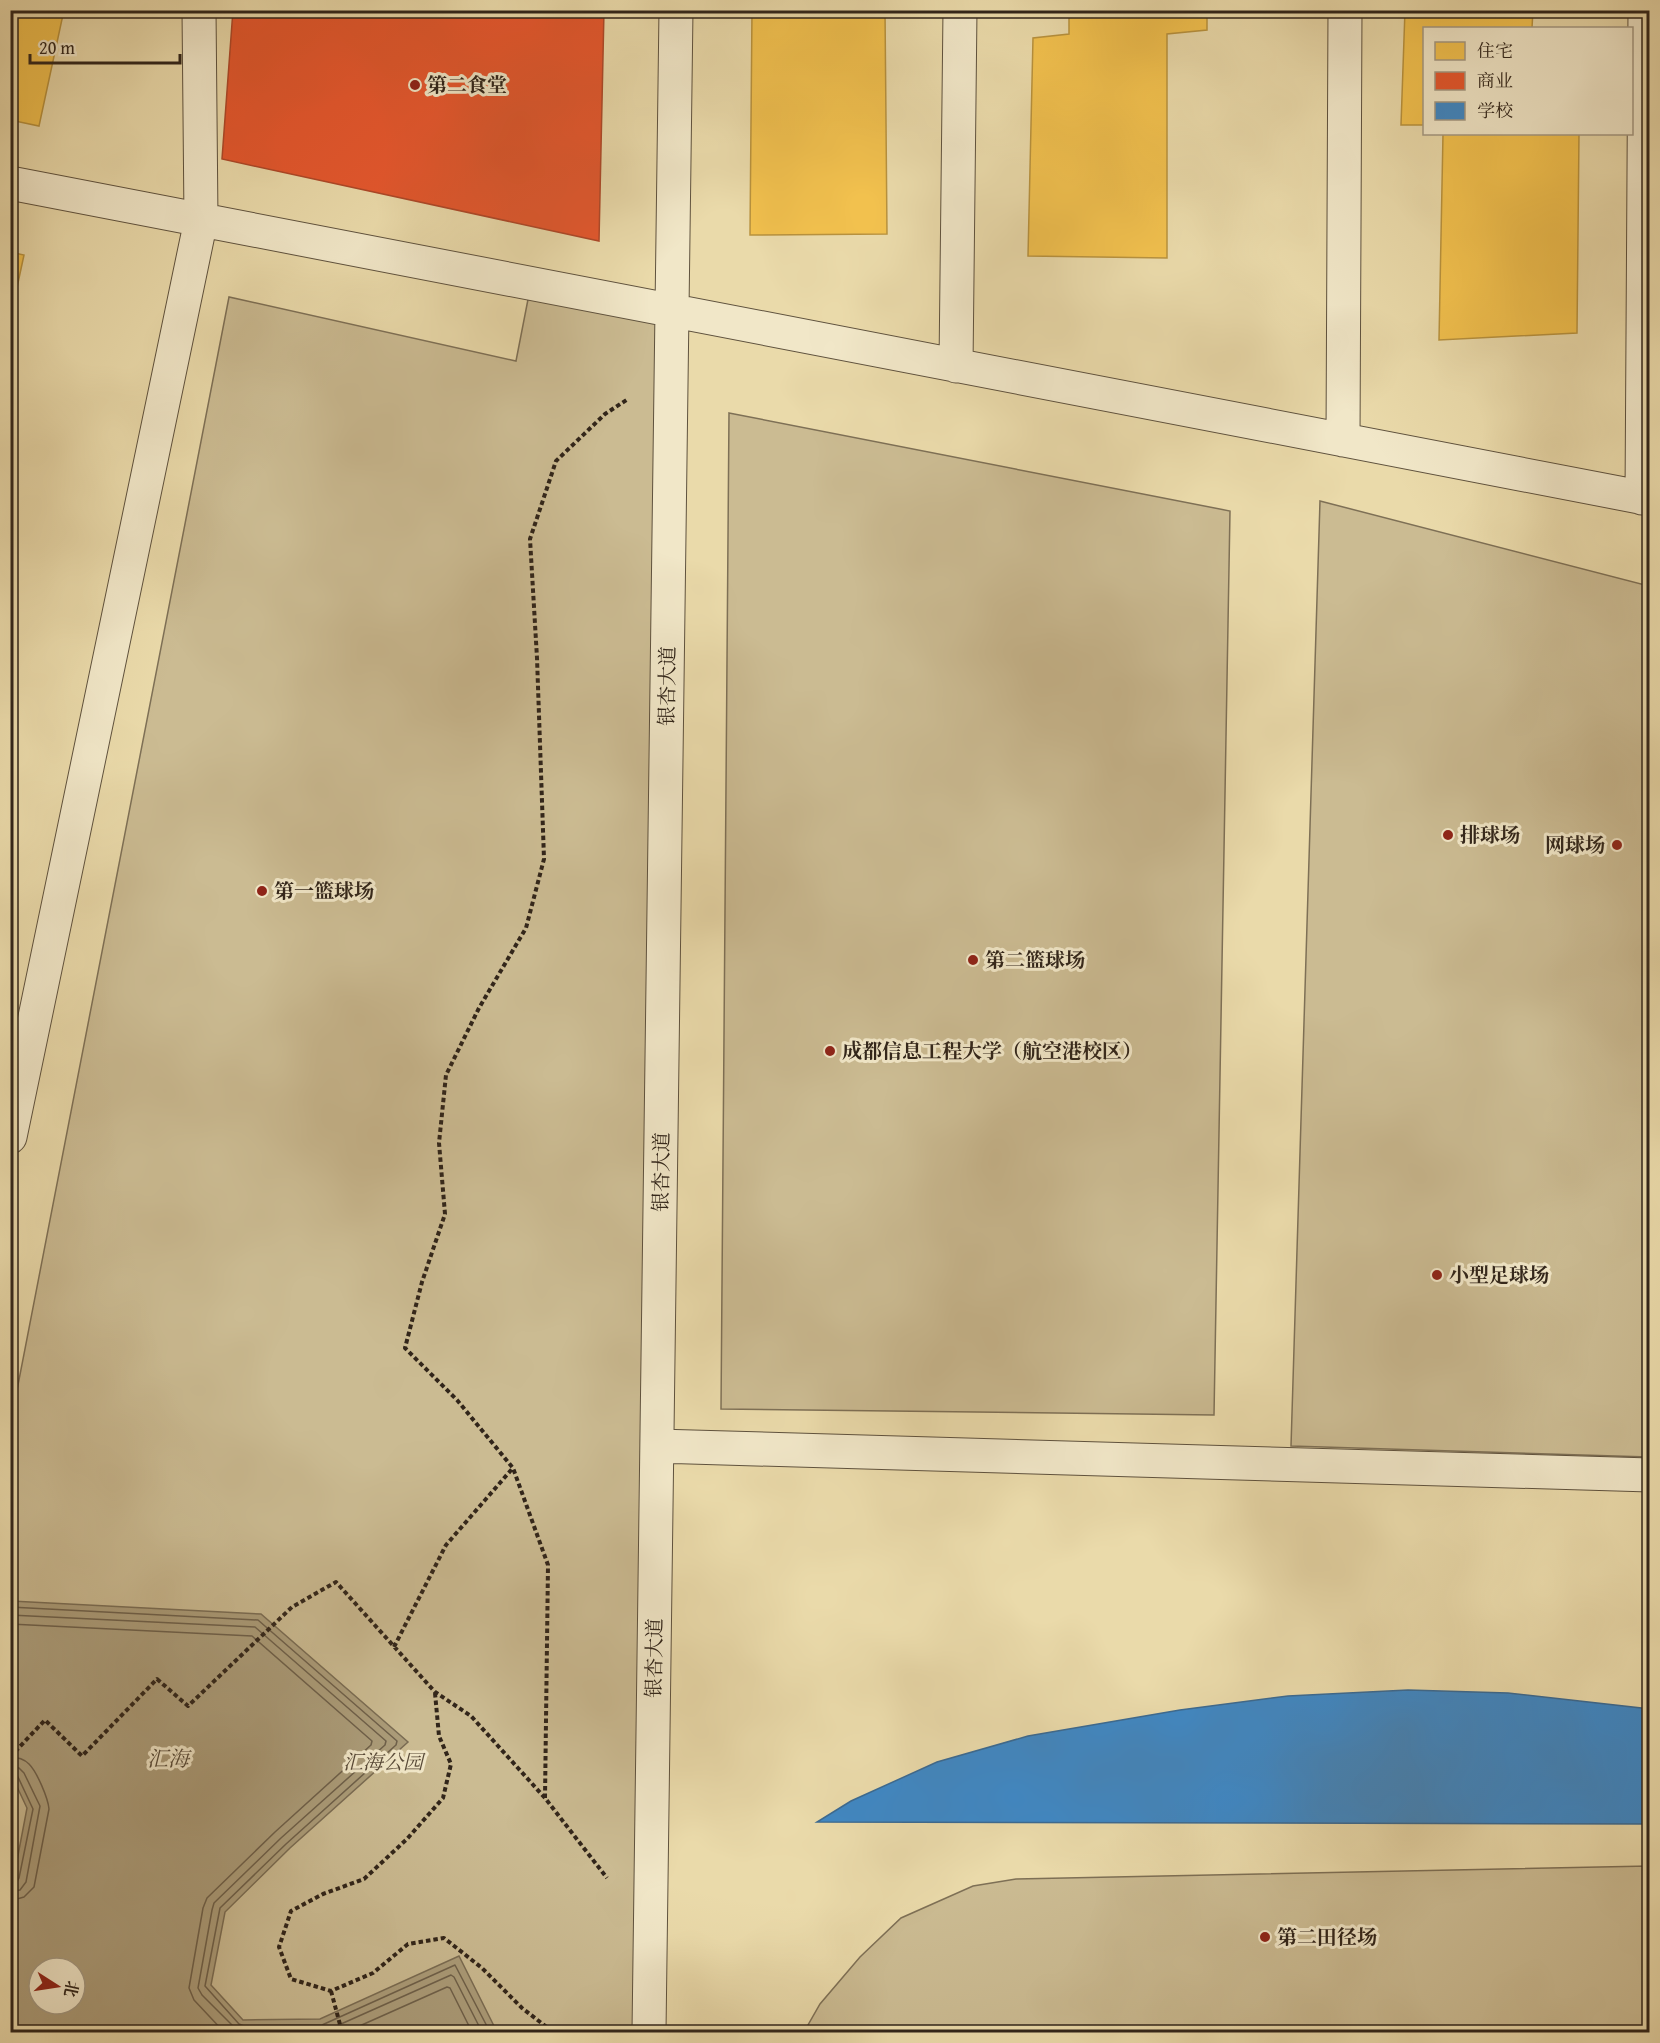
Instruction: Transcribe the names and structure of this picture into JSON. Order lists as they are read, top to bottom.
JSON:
{
  "streets": {
    "street": ["银杏大道"]
  },
  "water": ["汇海"],
  "parks": ["汇海公园"],
  "places": [
    "第二食堂",
    "排球场",
    "网球场",
    "第一篮球场",
    "第二篮球场",
    "成都信息工程大学（航空港校区）",
    "小型足球场",
    "第二田径场"
  ],
  "legend": ["住宅", "商业", "学校"],
  "scale_bar": "20 m",
  "north": "right"
}
